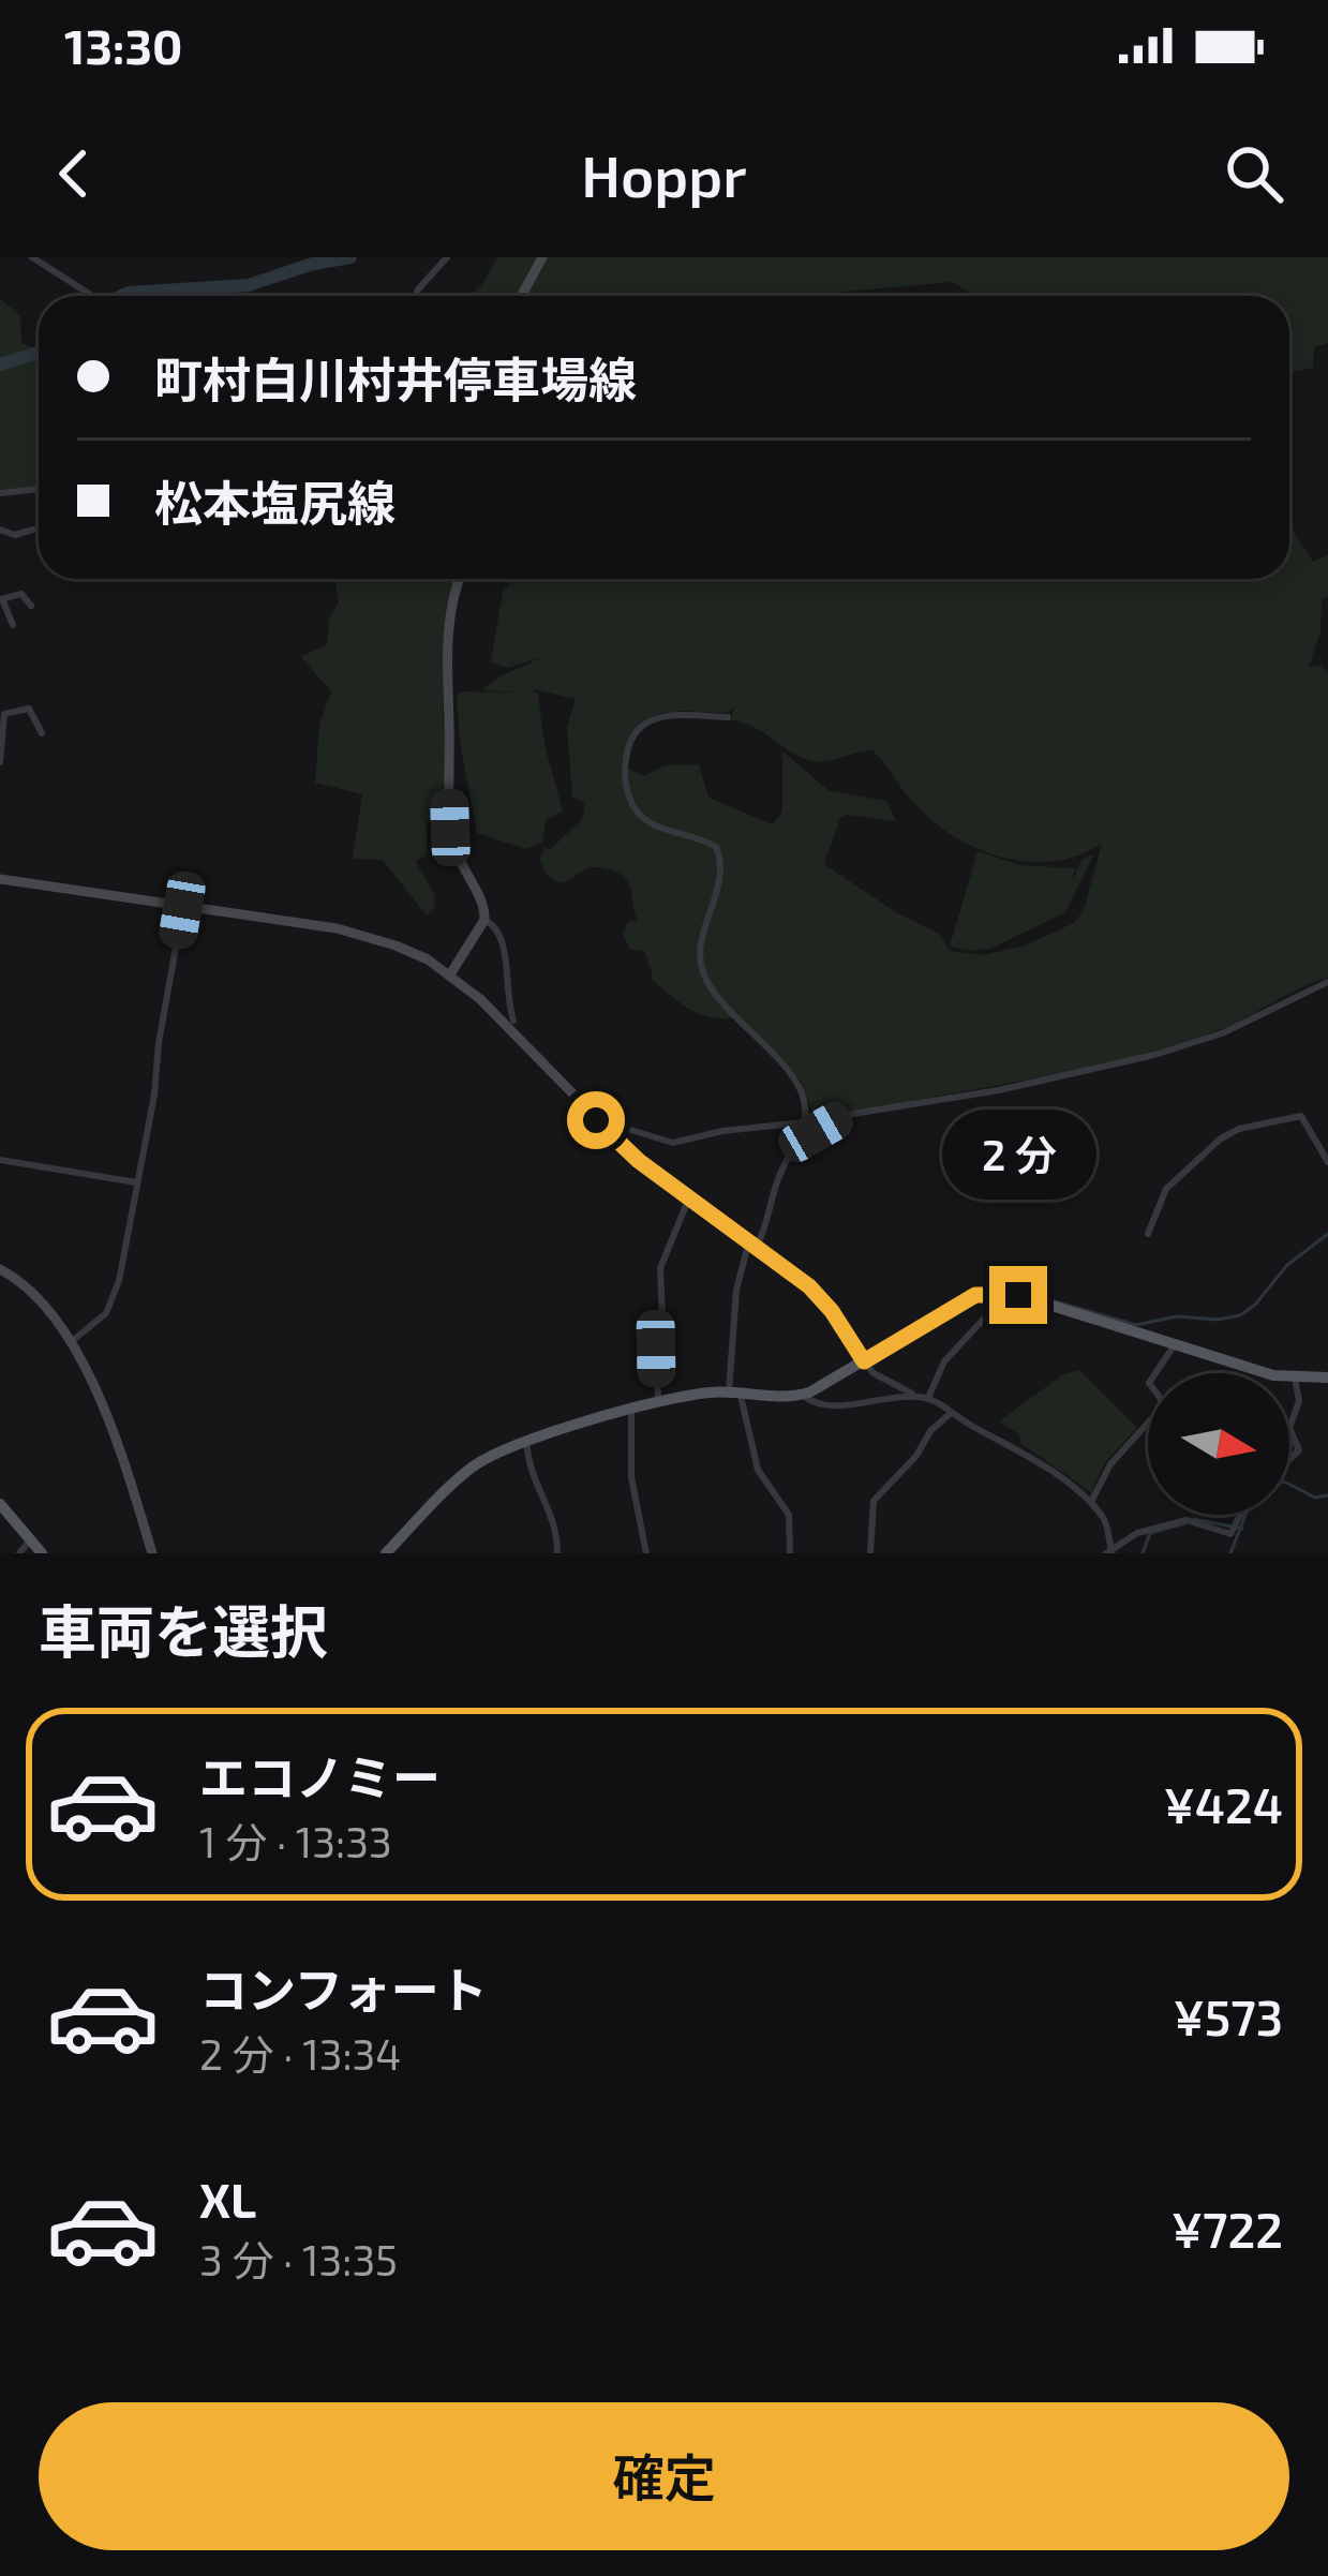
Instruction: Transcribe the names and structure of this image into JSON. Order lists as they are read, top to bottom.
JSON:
{
  "north": "right",
  "page": {
    "status": "13:30",
    "header": "Hoppr",
    "banner": ["町村白川村井停車場線", "松本塩尻線"],
    "bubble": "2 分",
    "heading": "車両を選択",
    "list": [
      {
        "name": "エコノミー",
        "note": "1 分 · 13:33",
        "value": "¥424"
      },
      {
        "name": "コンフォート",
        "note": "2 分 · 13:34",
        "value": "¥573"
      },
      {
        "name": "XL",
        "note": "3 分 · 13:35",
        "value": "¥722"
      }
    ],
    "buttons": "確定"
  }
}
